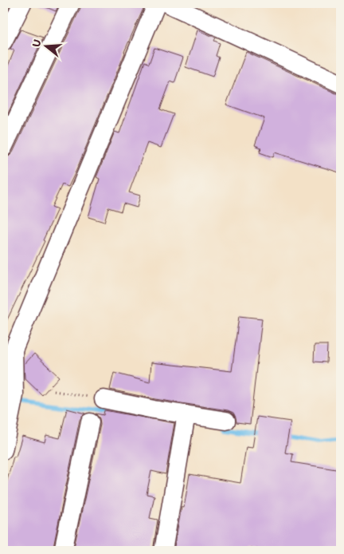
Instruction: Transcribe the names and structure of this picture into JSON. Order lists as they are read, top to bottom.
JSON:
{
  "north": "left"
}
